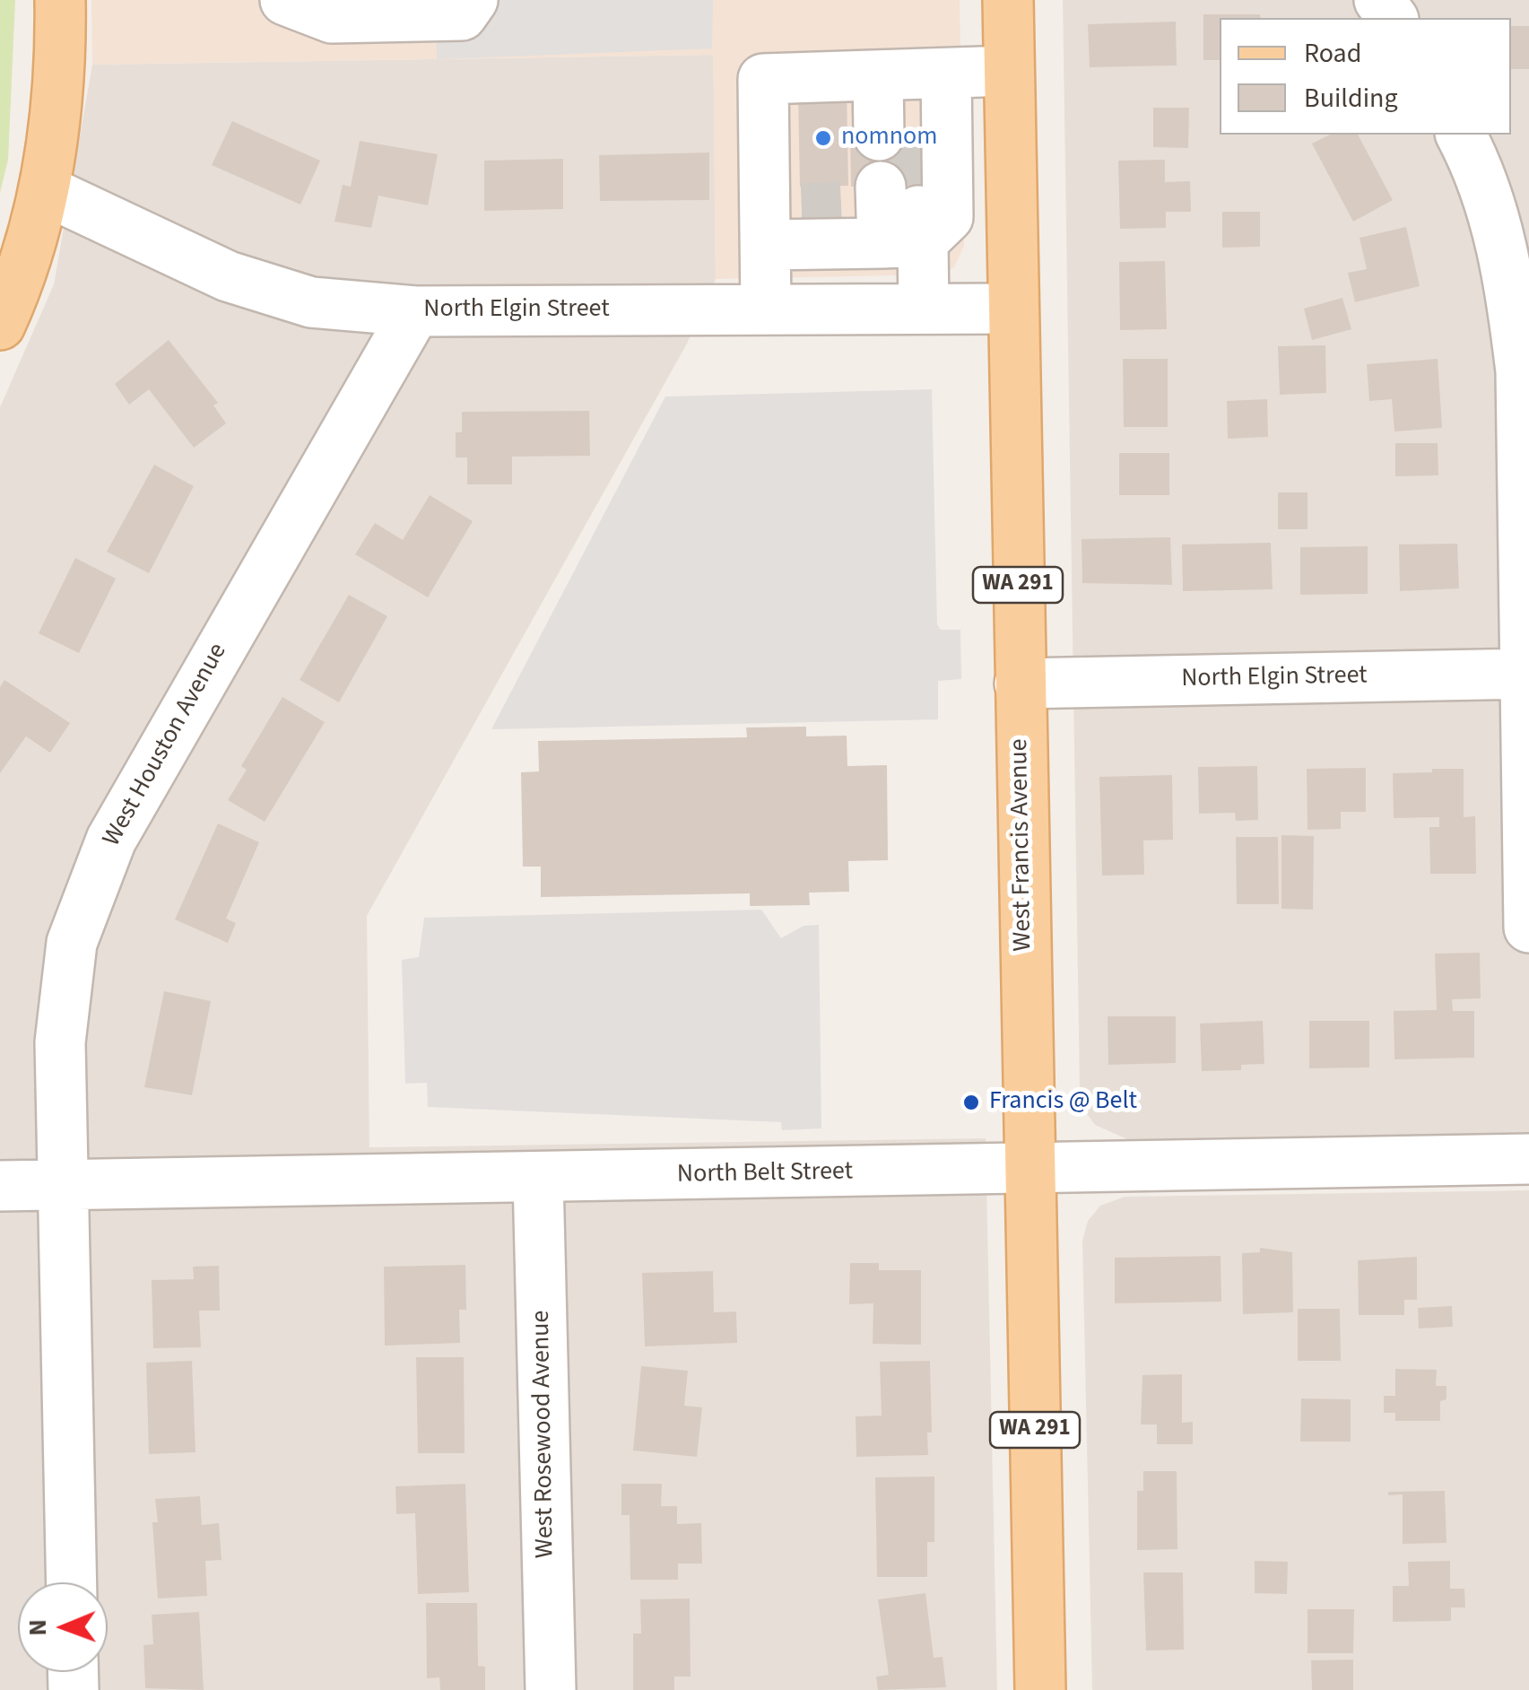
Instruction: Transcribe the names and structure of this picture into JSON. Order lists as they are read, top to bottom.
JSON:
{
  "streets": {
    "main road": ["WA 291", "West Francis Avenue"],
    "street": [
      "North Elgin Street",
      "West Houston Avenue",
      "North Belt Street",
      "West Rosewood Avenue"
    ]
  },
  "crossings": [
    ["North Elgin Street", "West Houston Avenue"],
    ["North Elgin Street", "West Francis Avenue"],
    ["West Houston Avenue", "North Belt Street"],
    ["West Francis Avenue", "North Belt Street"],
    ["North Belt Street", "West Rosewood Avenue"]
  ],
  "places": ["nomnom", "Francis @ Belt"],
  "legend": ["Road", "Building"],
  "north": "left"
}
